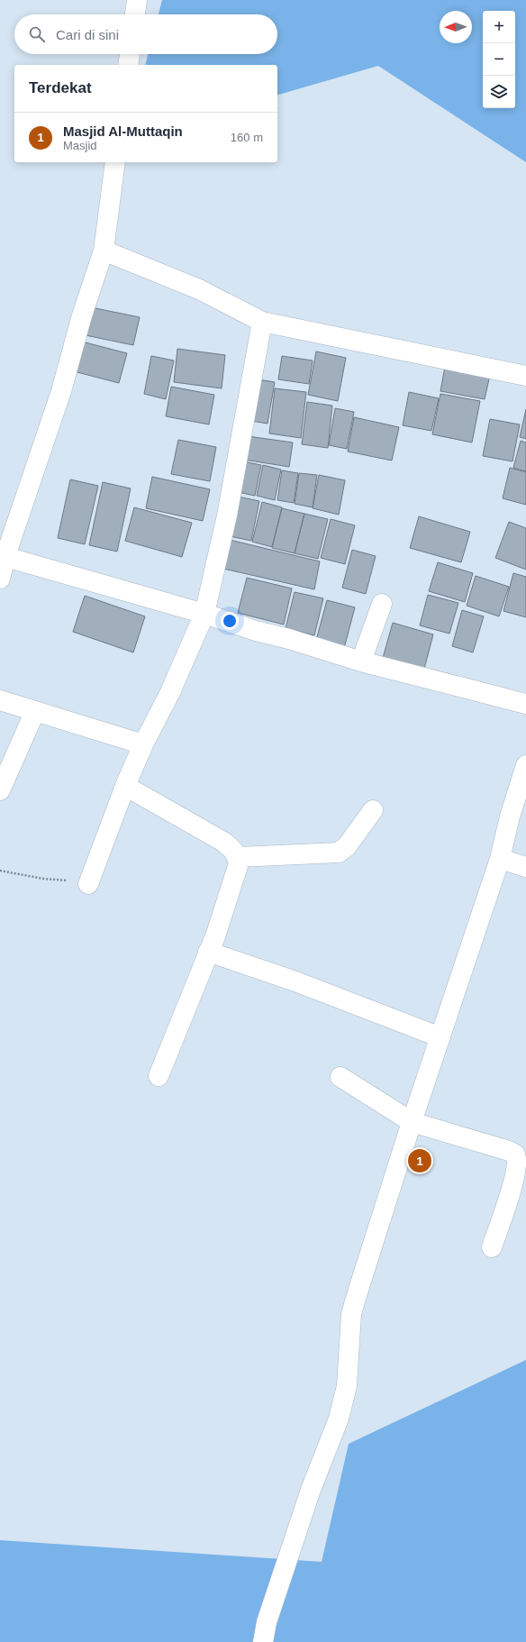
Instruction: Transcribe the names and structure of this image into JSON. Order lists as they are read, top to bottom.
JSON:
{
  "north": "left",
  "page": {
    "map_buttons": ["+", "−"],
    "search": "Cari di sini",
    "heading": "Terdekat",
    "list": [
      {
        "mark": "1",
        "name": "Masjid Al-Muttaqin",
        "note": "Masjid",
        "value": "160 m"
      }
    ],
    "pins": "1"
  }
}
